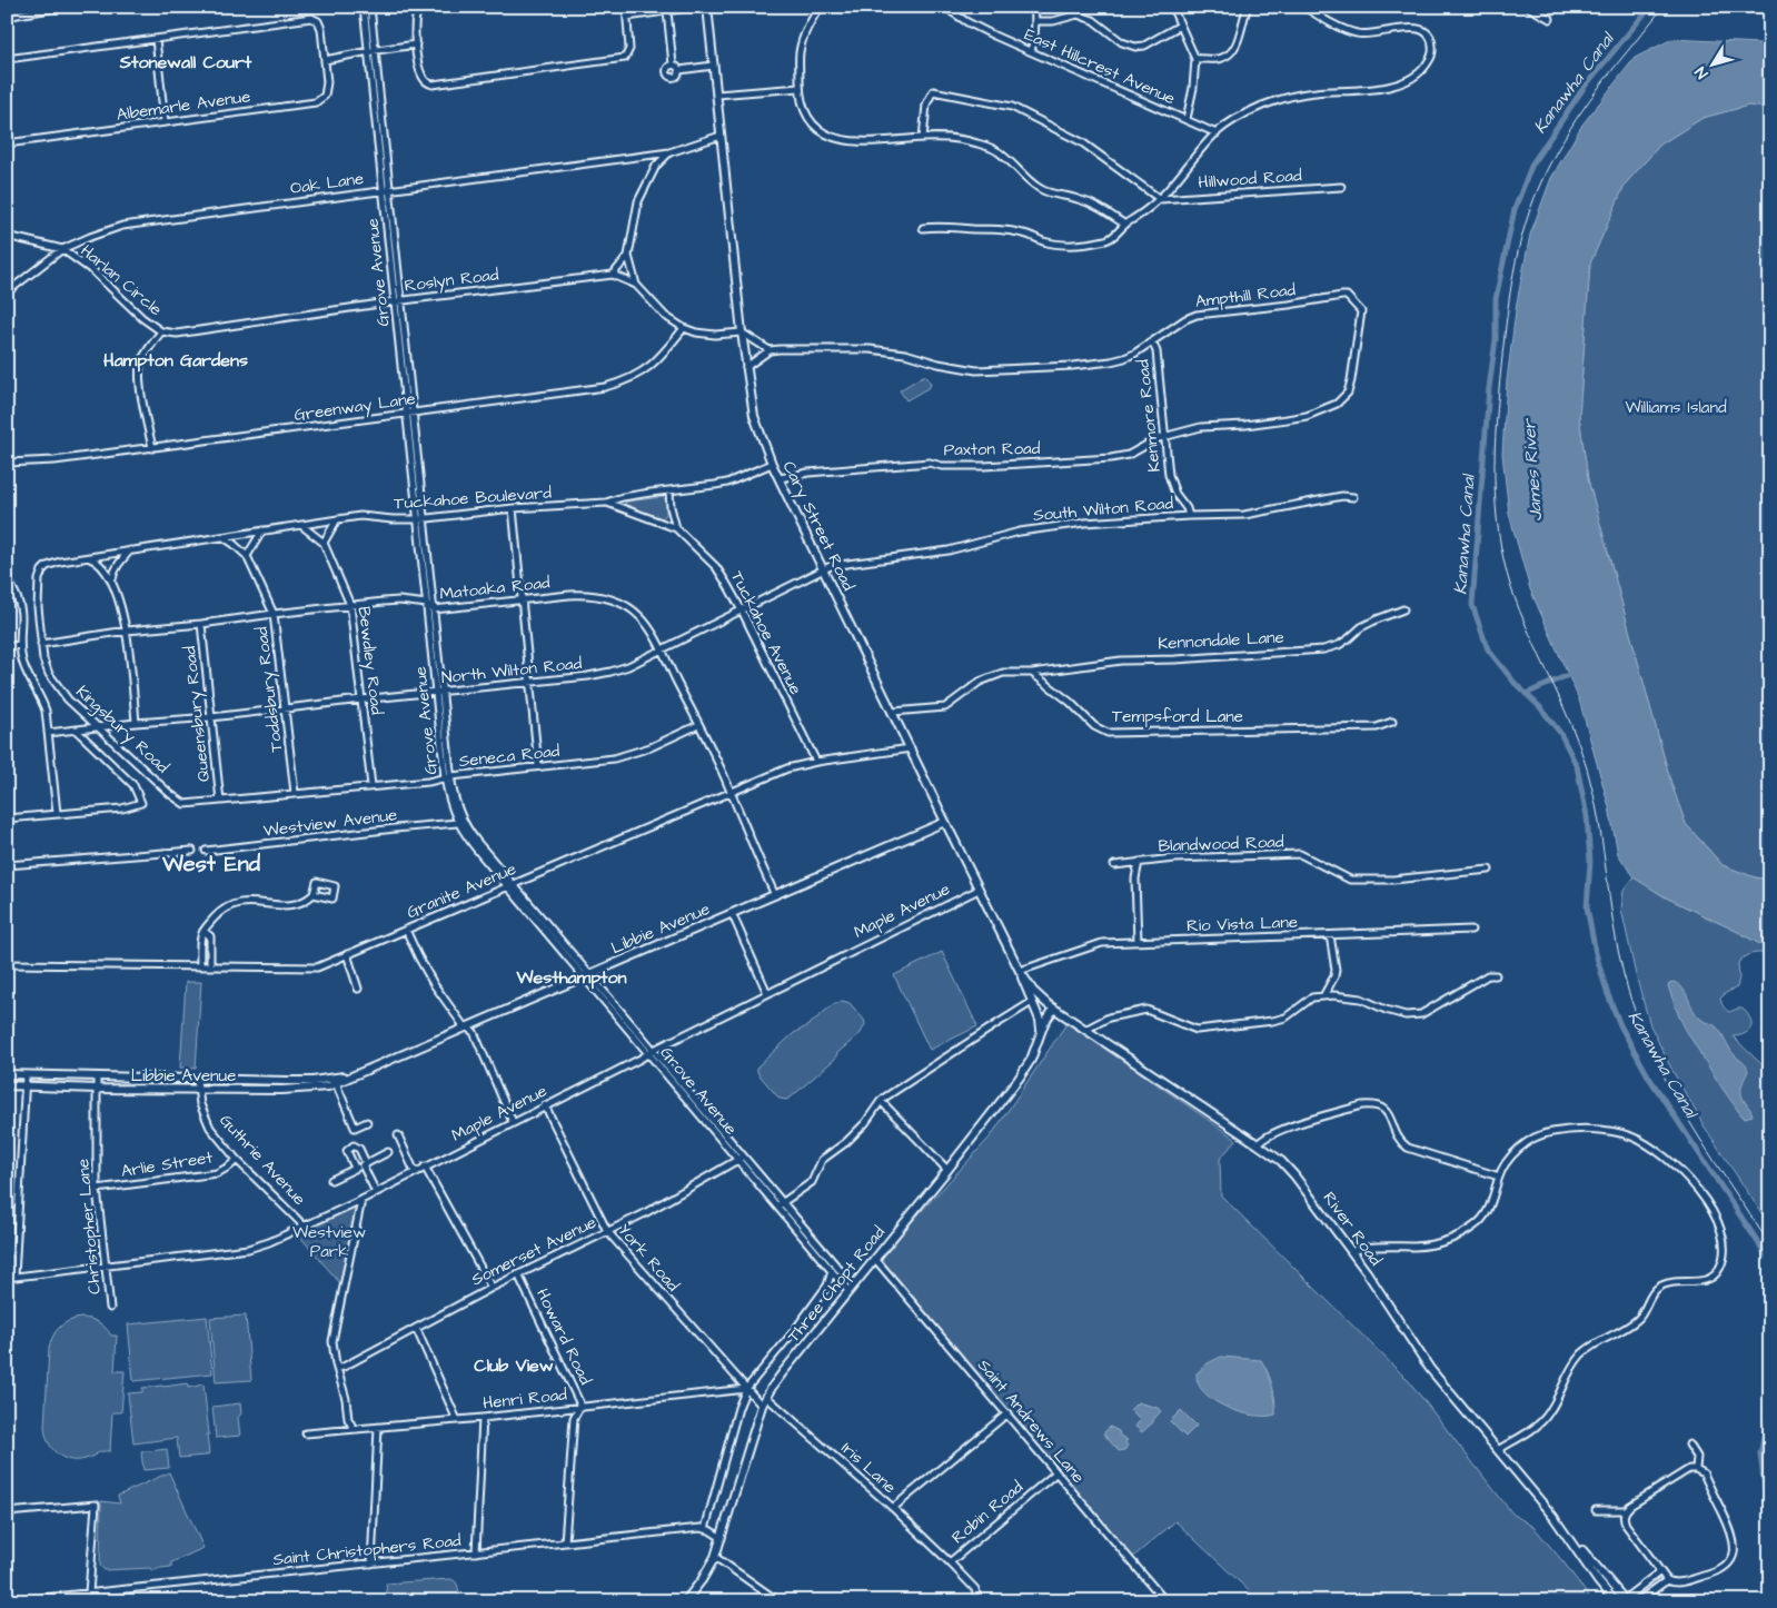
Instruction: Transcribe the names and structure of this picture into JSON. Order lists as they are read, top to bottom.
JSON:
{
  "streets": {
    "main road": [
      "Cary Street Road",
      "Libbie Avenue",
      "River Road",
      "Three Chopt Road"
    ],
    "street": [
      "East Hillcrest Avenue",
      "Albemarle Avenue",
      "Hillwood Road",
      "Oak Lane",
      "Grove Avenue",
      "Harlan Circle",
      "Roslyn Road",
      "Ampthill Road",
      "Greenway Lane",
      "Kenmore Road",
      "Paxton Road",
      "Tuckahoe Boulevard",
      "South Wilton Road",
      "Matoaka Road",
      "Tuckahoe Avenue",
      "Kennondale Lane",
      "Bewdley Road",
      "North Wilton Road",
      "Toddsbury Road",
      "Queensbury Road",
      "Tempsford Lane",
      "Kingsbury Road",
      "Seneca Road",
      "Westview Avenue",
      "Blandwood Road",
      "Granite Avenue",
      "Maple Avenue",
      "Rio Vista Lane",
      "Guthrie Avenue",
      "Arlie Street",
      "Christopher Lane",
      "Somerset Avenue",
      "York Road",
      "Howard Road",
      "Henri Road",
      "Saint Andrews Lane",
      "Iris Lane",
      "Robin Road",
      "Saint Christophers Road"
    ]
  },
  "crossings": [
    ["Oak Lane", "Grove Avenue"],
    ["Oak Lane", "Harlan Circle"],
    ["Oak Lane", "Cary Street Road"],
    ["Grove Avenue", "Roslyn Road"],
    ["Grove Avenue", "Greenway Lane"],
    ["Grove Avenue", "Tuckahoe Boulevard"],
    ["Grove Avenue", "Matoaka Road"],
    ["Grove Avenue", "North Wilton Road"],
    ["Grove Avenue", "Seneca Road"],
    ["Grove Avenue", "Westview Avenue"],
    ["Grove Avenue", "Granite Avenue"],
    ["Grove Avenue", "Maple Avenue"],
    ["Grove Avenue", "Libbie Avenue"],
    ["Grove Avenue", "Somerset Avenue"],
    ["Grove Avenue", "Three Chopt Road"],
    ["Harlan Circle", "Roslyn Road"],
    ["Harlan Circle", "Greenway Lane"],
    ["Ampthill Road", "Kenmore Road"],
    ["Ampthill Road", "Paxton Road"],
    ["Ampthill Road", "Cary Street Road"],
    ["Kenmore Road", "Paxton Road"],
    ["Kenmore Road", "South Wilton Road"],
    ["Paxton Road", "Cary Street Road"],
    ["Tuckahoe Boulevard", "Cary Street Road"],
    ["Tuckahoe Boulevard", "Tuckahoe Avenue"],
    ["Tuckahoe Boulevard", "Toddsbury Road"],
    ["Tuckahoe Boulevard", "Kingsbury Road"],
    ["South Wilton Road", "Cary Street Road"],
    ["South Wilton Road", "North Wilton Road"],
    ["Cary Street Road", "North Wilton Road"],
    ["Cary Street Road", "Granite Avenue"],
    ["Cary Street Road", "Maple Avenue"],
    ["Cary Street Road", "Rio Vista Lane"],
    ["Cary Street Road", "Libbie Avenue"],
    ["Cary Street Road", "River Road"],
    ["Cary Street Road", "Three Chopt Road"],
    ["Matoaka Road", "Bewdley Road"],
    ["Matoaka Road", "North Wilton Road"],
    ["Matoaka Road", "Toddsbury Road"],
    ["Matoaka Road", "Queensbury Road"],
    ["Matoaka Road", "Kingsbury Road"],
    ["Matoaka Road", "Seneca Road"],
    ["Matoaka Road", "Granite Avenue"],
    ["Matoaka Road", "Libbie Avenue"],
    ["Tuckahoe Avenue", "North Wilton Road"],
    ["Tuckahoe Avenue", "Granite Avenue"],
    ["Kennondale Lane", "Tempsford Lane"],
    ["Bewdley Road", "North Wilton Road"],
    ["Bewdley Road", "Seneca Road"],
    ["North Wilton Road", "Toddsbury Road"],
    ["North Wilton Road", "Queensbury Road"],
    ["North Wilton Road", "Kingsbury Road"],
    ["Toddsbury Road", "Seneca Road"],
    ["Queensbury Road", "Seneca Road"],
    ["Kingsbury Road", "Seneca Road"],
    ["Maple Avenue", "Guthrie Avenue"],
    ["Maple Avenue", "Christopher Lane"],
    ["Maple Avenue", "York Road"],
    ["Libbie Avenue", "Guthrie Avenue"],
    ["Libbie Avenue", "Christopher Lane"],
    ["Guthrie Avenue", "Arlie Street"],
    ["Arlie Street", "Christopher Lane"],
    ["River Road", "Three Chopt Road"],
    ["Somerset Avenue", "York Road"],
    ["Somerset Avenue", "Howard Road"],
    ["York Road", "Three Chopt Road"],
    ["York Road", "Henri Road"],
    ["Three Chopt Road", "Saint Andrews Lane"],
    ["Three Chopt Road", "Iris Lane"],
    ["Howard Road", "Henri Road"],
    ["Howard Road", "Saint Christophers Road"],
    ["Saint Andrews Lane", "Robin Road"],
    ["Iris Lane", "Robin Road"]
  ],
  "districts": [
    "Stonewall Court",
    "Hampton Gardens",
    "West End",
    "Westhampton",
    "Club View"
  ],
  "water": ["Kanawha Canal", "James River"],
  "parks": ["Williams Island", "Westview Park"],
  "north": "bottom left"
}
